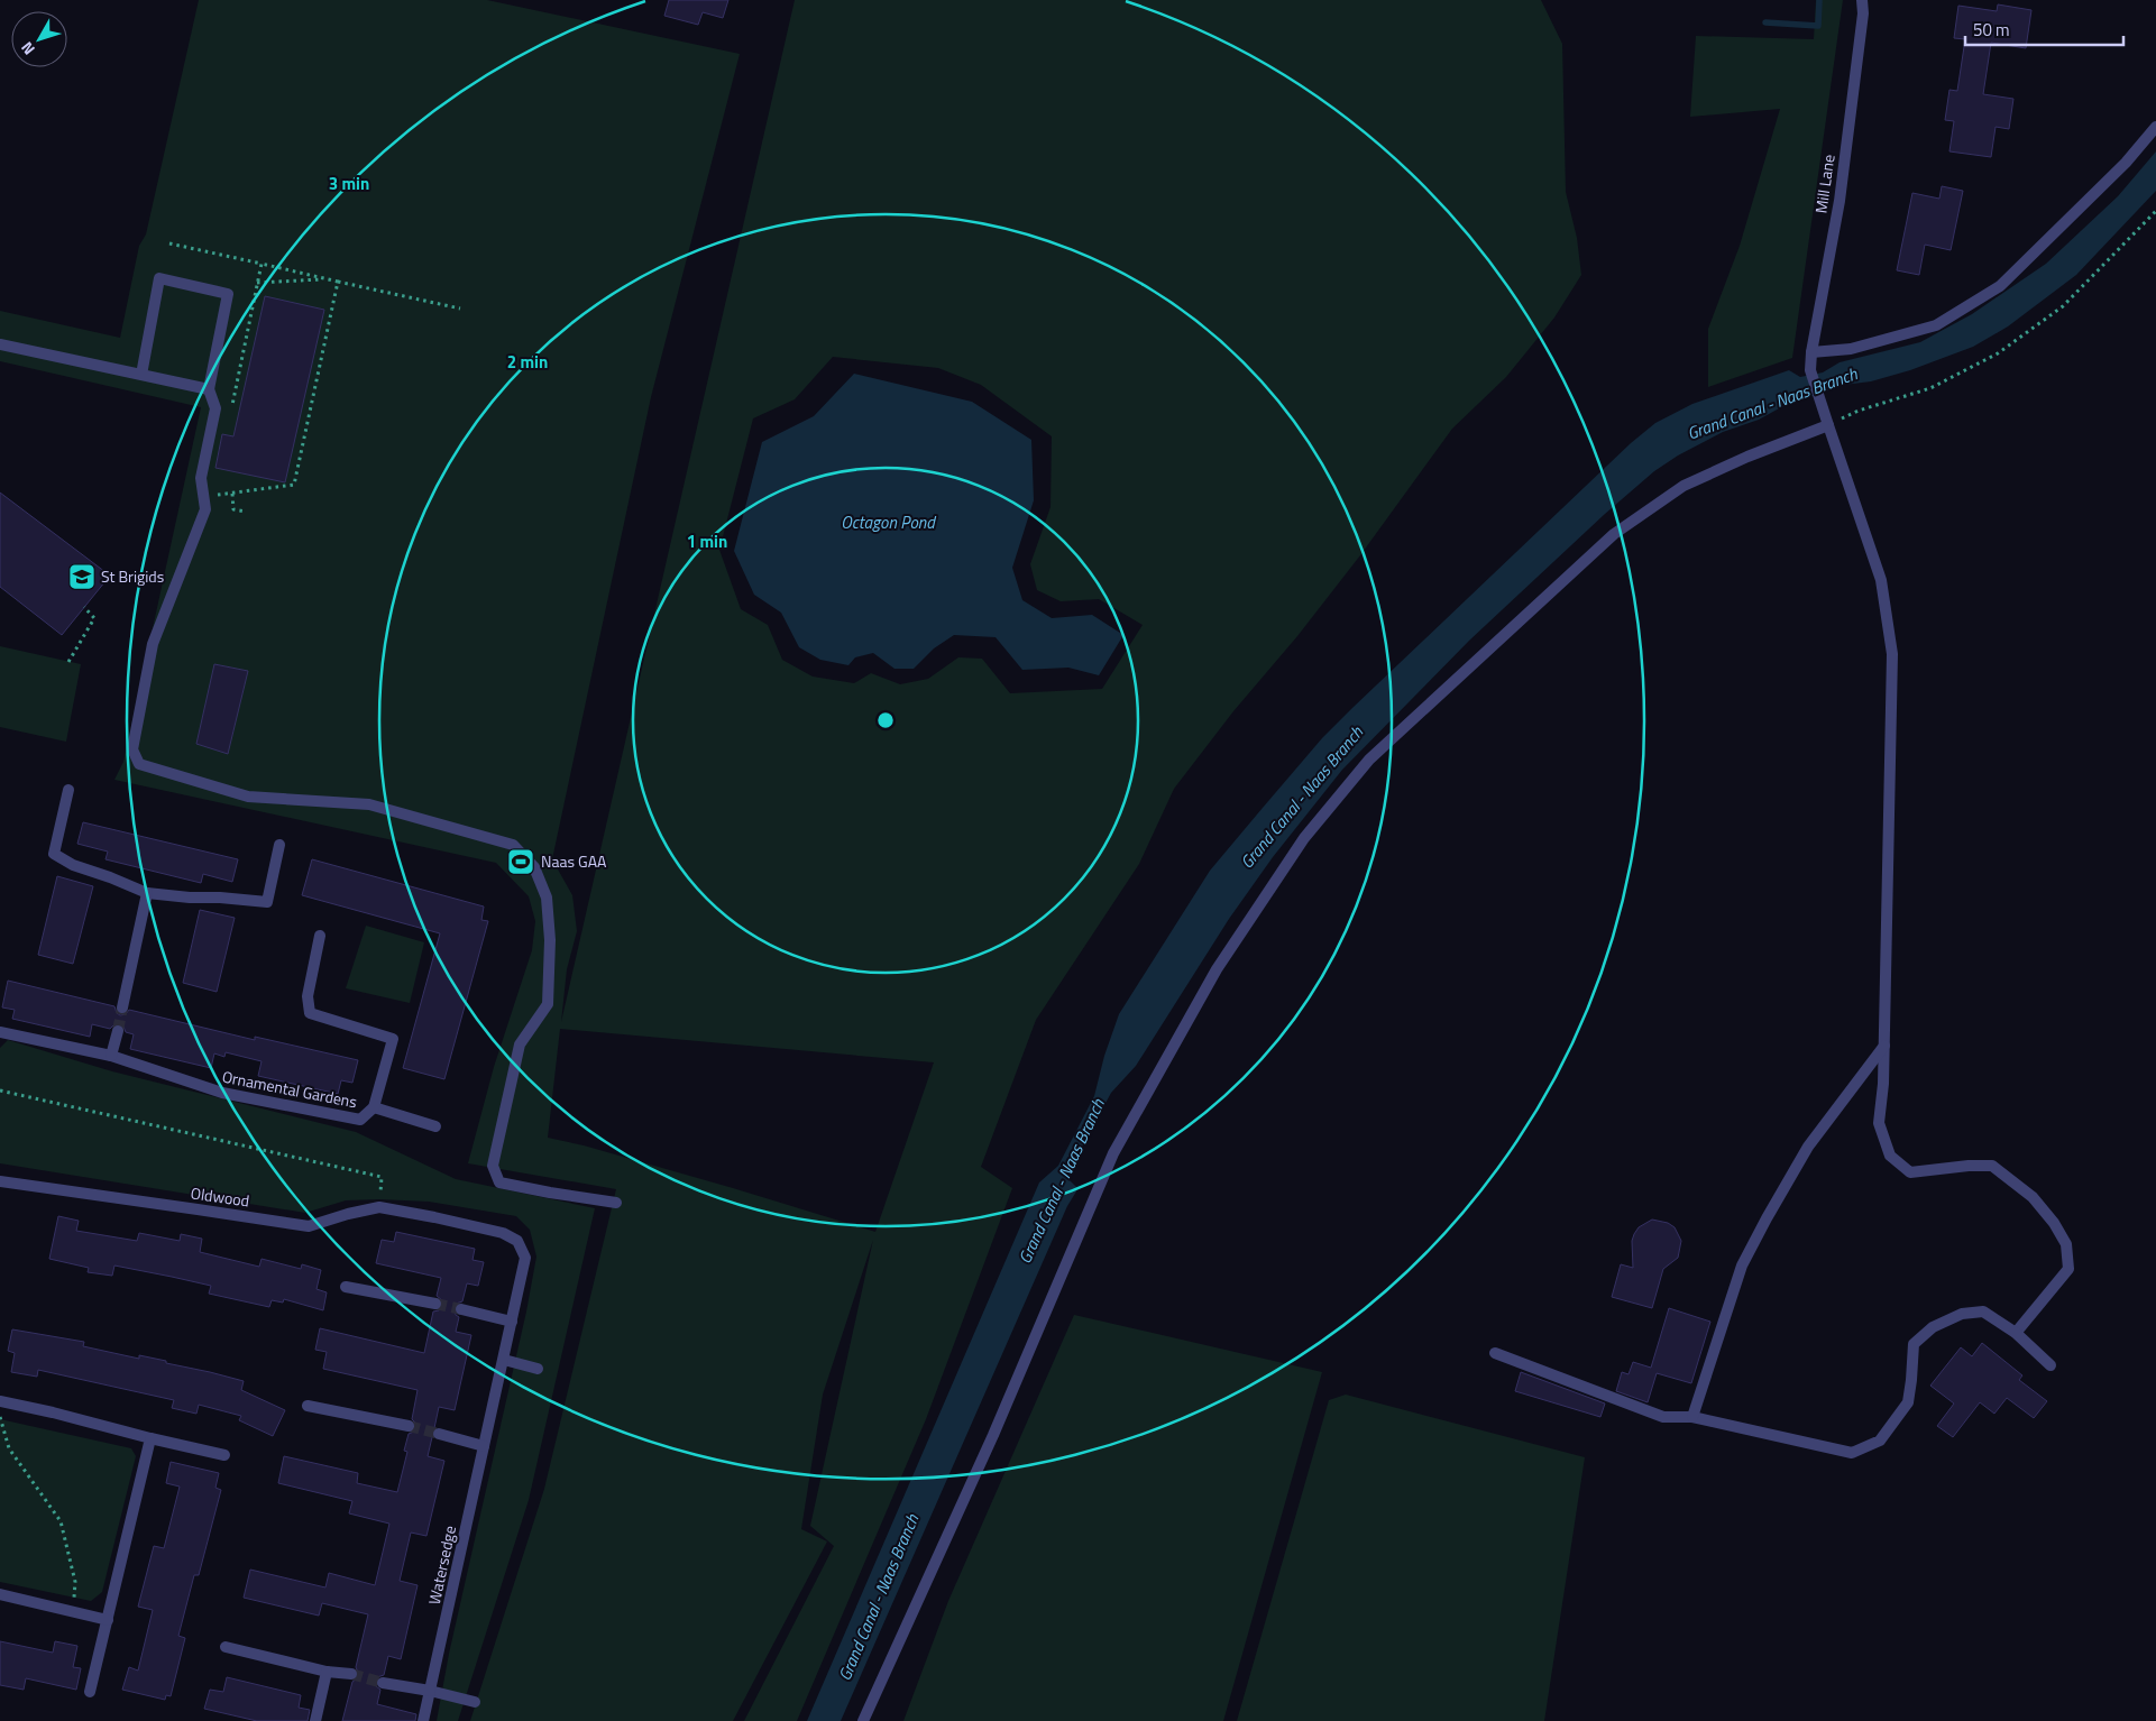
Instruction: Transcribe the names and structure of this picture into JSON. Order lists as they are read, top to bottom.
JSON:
{
  "streets": {
    "street": [
      "Mill Lane",
      "Ornamental Gardens",
      "Oldwood",
      "Watersedge"
    ]
  },
  "crossings": [
    ["Oldwood", "Watersedge"]
  ],
  "water": ["Grand Canal - Naas Branch", "Octagon Pond"],
  "places": {
    "school or university": ["St Brigids"],
    "sports": ["Naas GAA"]
  },
  "scale_bar": "50 m",
  "north": "bottom left",
  "rings": ["3 min", "2 min", "1 min"]
}
